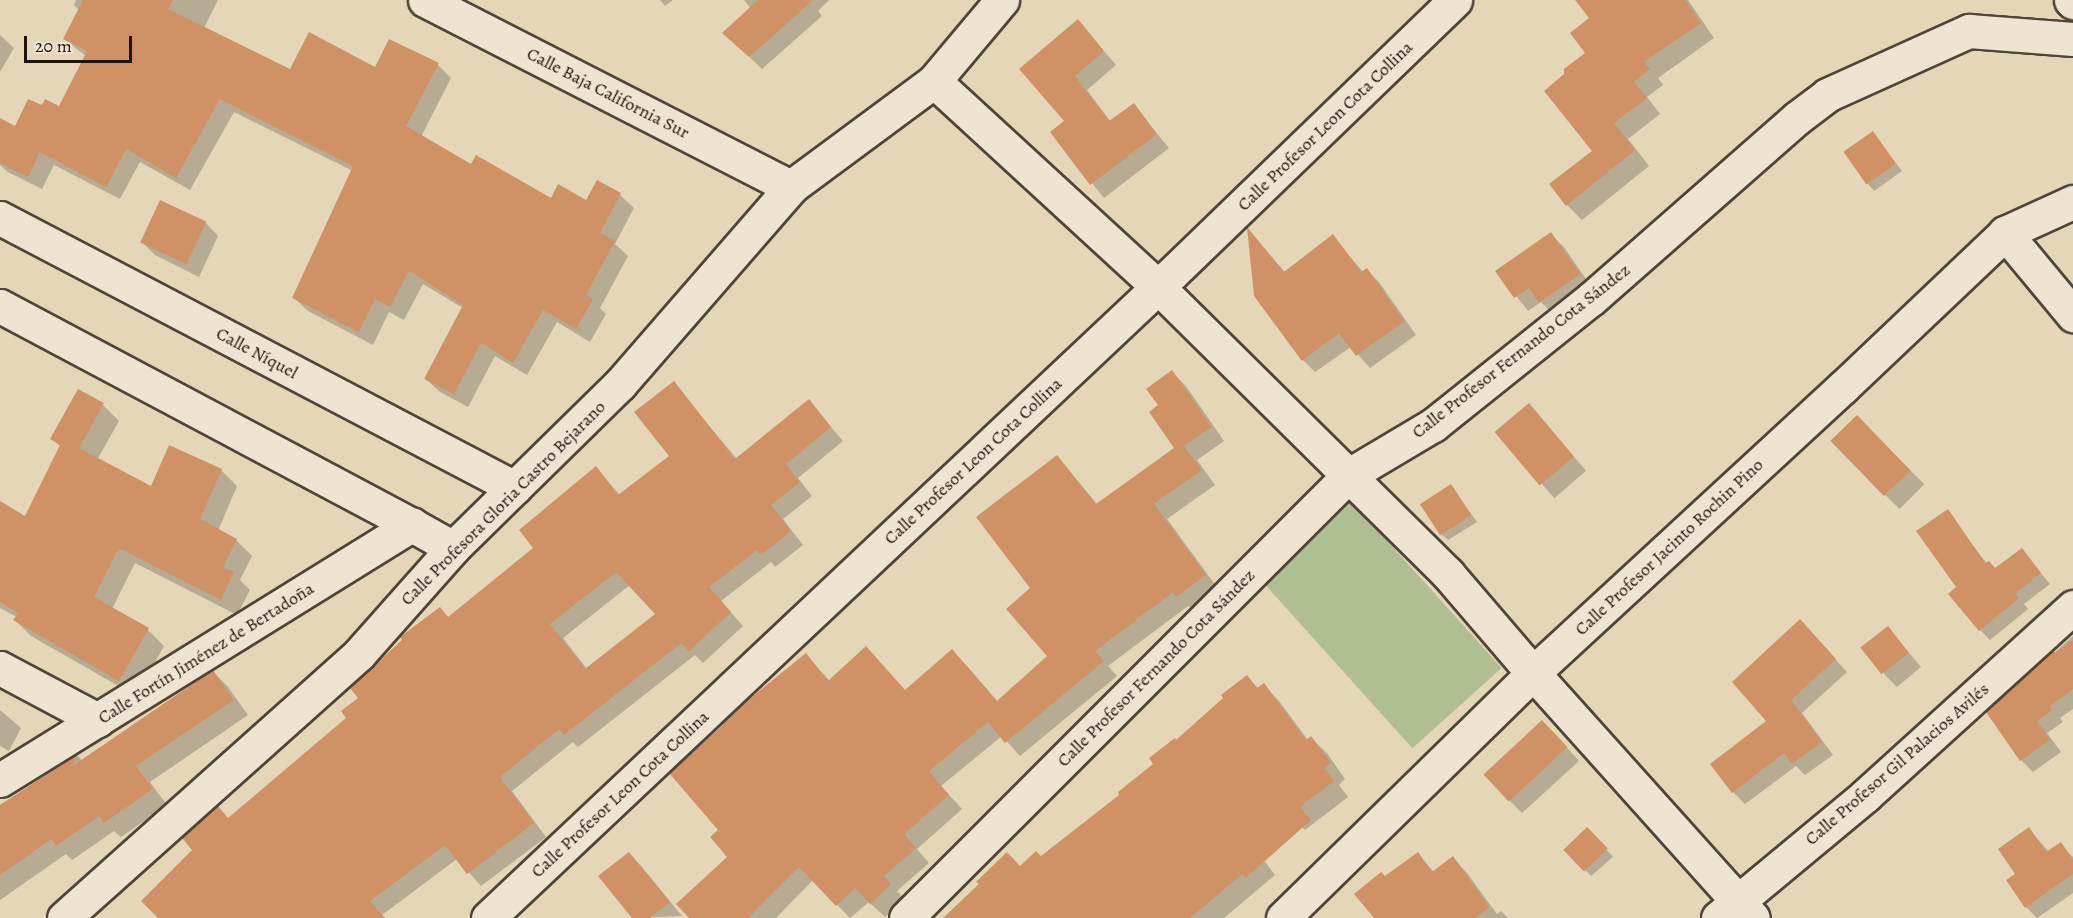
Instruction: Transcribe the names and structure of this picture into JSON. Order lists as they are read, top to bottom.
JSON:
{
  "streets": {
    "street": [
      "Calle Baja California Sur",
      "Calle Profesor Leon Cota Collina",
      "Calle Profesor Fernando Cota Sández",
      "Calle Níquel",
      "Calle Profesora Gloria Castro Bejarano",
      "Calle Profesor Jacinto Rochin Pino",
      "Calle Fortín Jiménez de Bertadoña",
      "Calle Profesor Gil Palacios Avilés"
    ]
  },
  "crossings": [
    ["Calle Baja California Sur", "Calle Profesora Gloria Castro Bejarano"],
    ["Calle Níquel", "Calle Profesora Gloria Castro Bejarano"]
  ],
  "scale_bar": "20 m"
}
